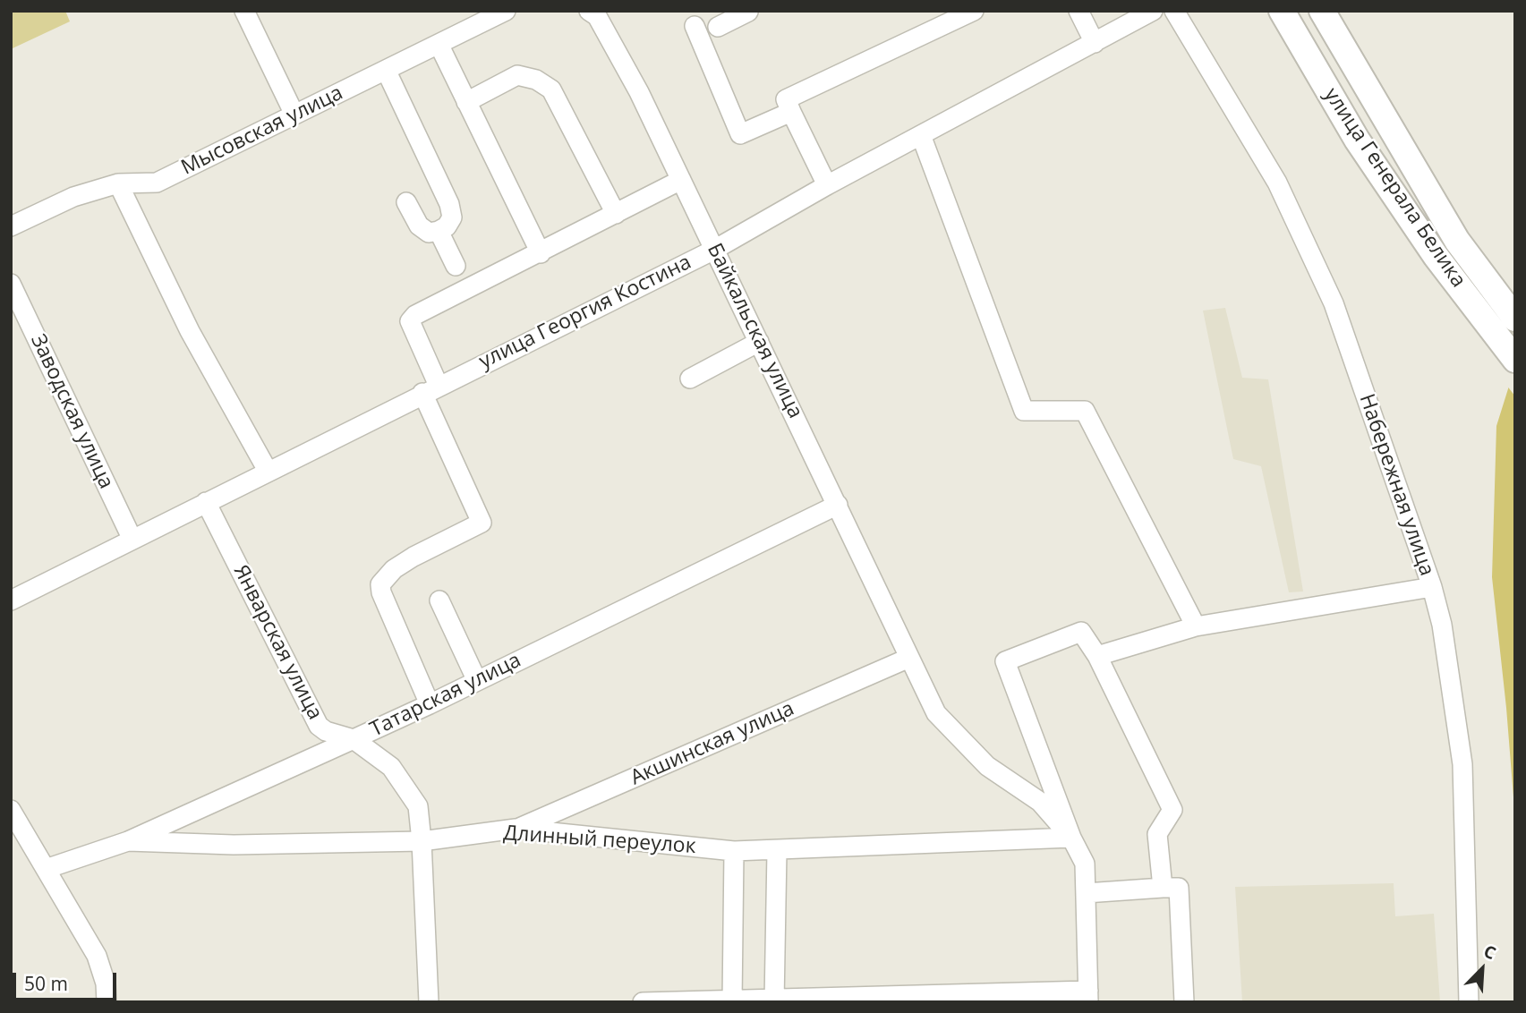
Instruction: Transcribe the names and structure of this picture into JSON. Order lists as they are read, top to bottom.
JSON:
{
  "streets": {
    "main road": ["улица Генерала Белика"],
    "street": [
      "Мысовская улица",
      "улица Георгия Костина",
      "Байкальская улица",
      "Заводская улица",
      "Набережная улица",
      "Январская улица",
      "Татарская улица",
      "Акшинская улица",
      "Длинный переулок"
    ]
  },
  "crossings": [
    ["улица Георгия Костина", "Байкальская улица"],
    ["улица Георгия Костина", "Заводская улица"],
    ["улица Георгия Костина", "Январская улица"],
    ["Байкальская улица", "Татарская улица"],
    ["Байкальская улица", "Акшинская улица"],
    ["Байкальская улица", "Длинный переулок"],
    ["Январская улица", "Татарская улица"],
    ["Январская улица", "Длинный переулок"],
    ["Татарская улица", "Длинный переулок"],
    ["Акшинская улица", "Длинный переулок"]
  ],
  "scale_bar": "50 m",
  "north": "top right"
}
